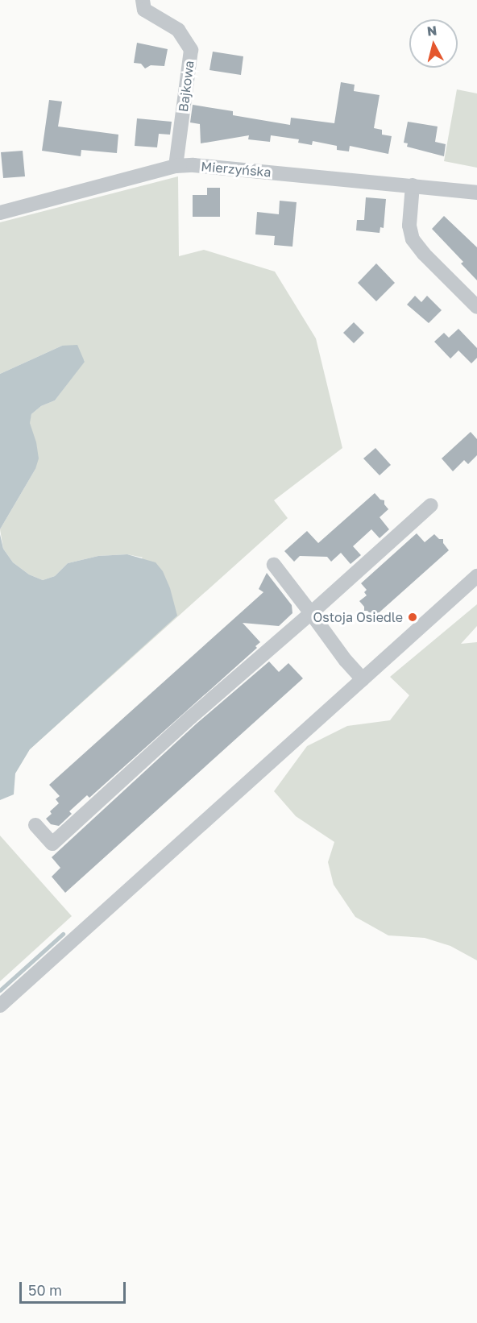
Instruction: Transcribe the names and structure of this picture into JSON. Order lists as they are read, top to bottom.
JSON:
{
  "streets": {
    "street": ["Bajkowa", "Mierzyńska"]
  },
  "crossings": [
    ["Bajkowa", "Mierzyńska"]
  ],
  "places": ["Ostoja Osiedle"],
  "scale_bar": "50 m",
  "north": "top"
}
